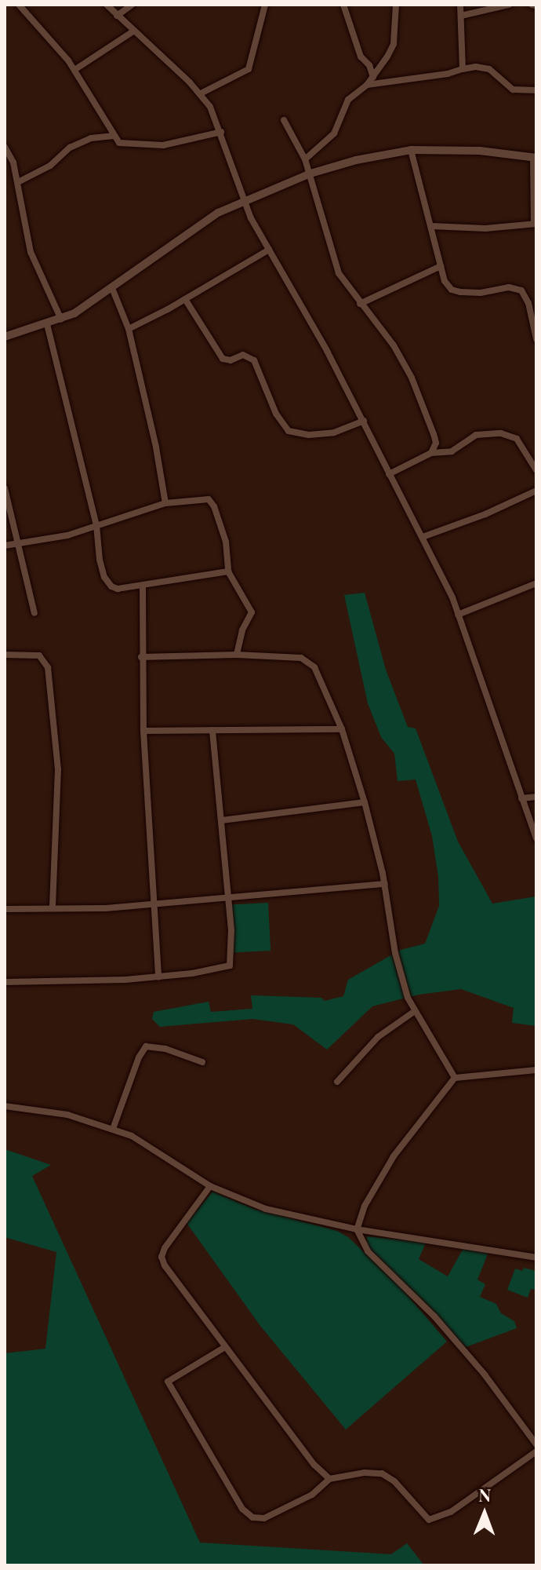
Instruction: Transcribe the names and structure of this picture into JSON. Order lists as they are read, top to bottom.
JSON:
{
  "north": "top"
}
